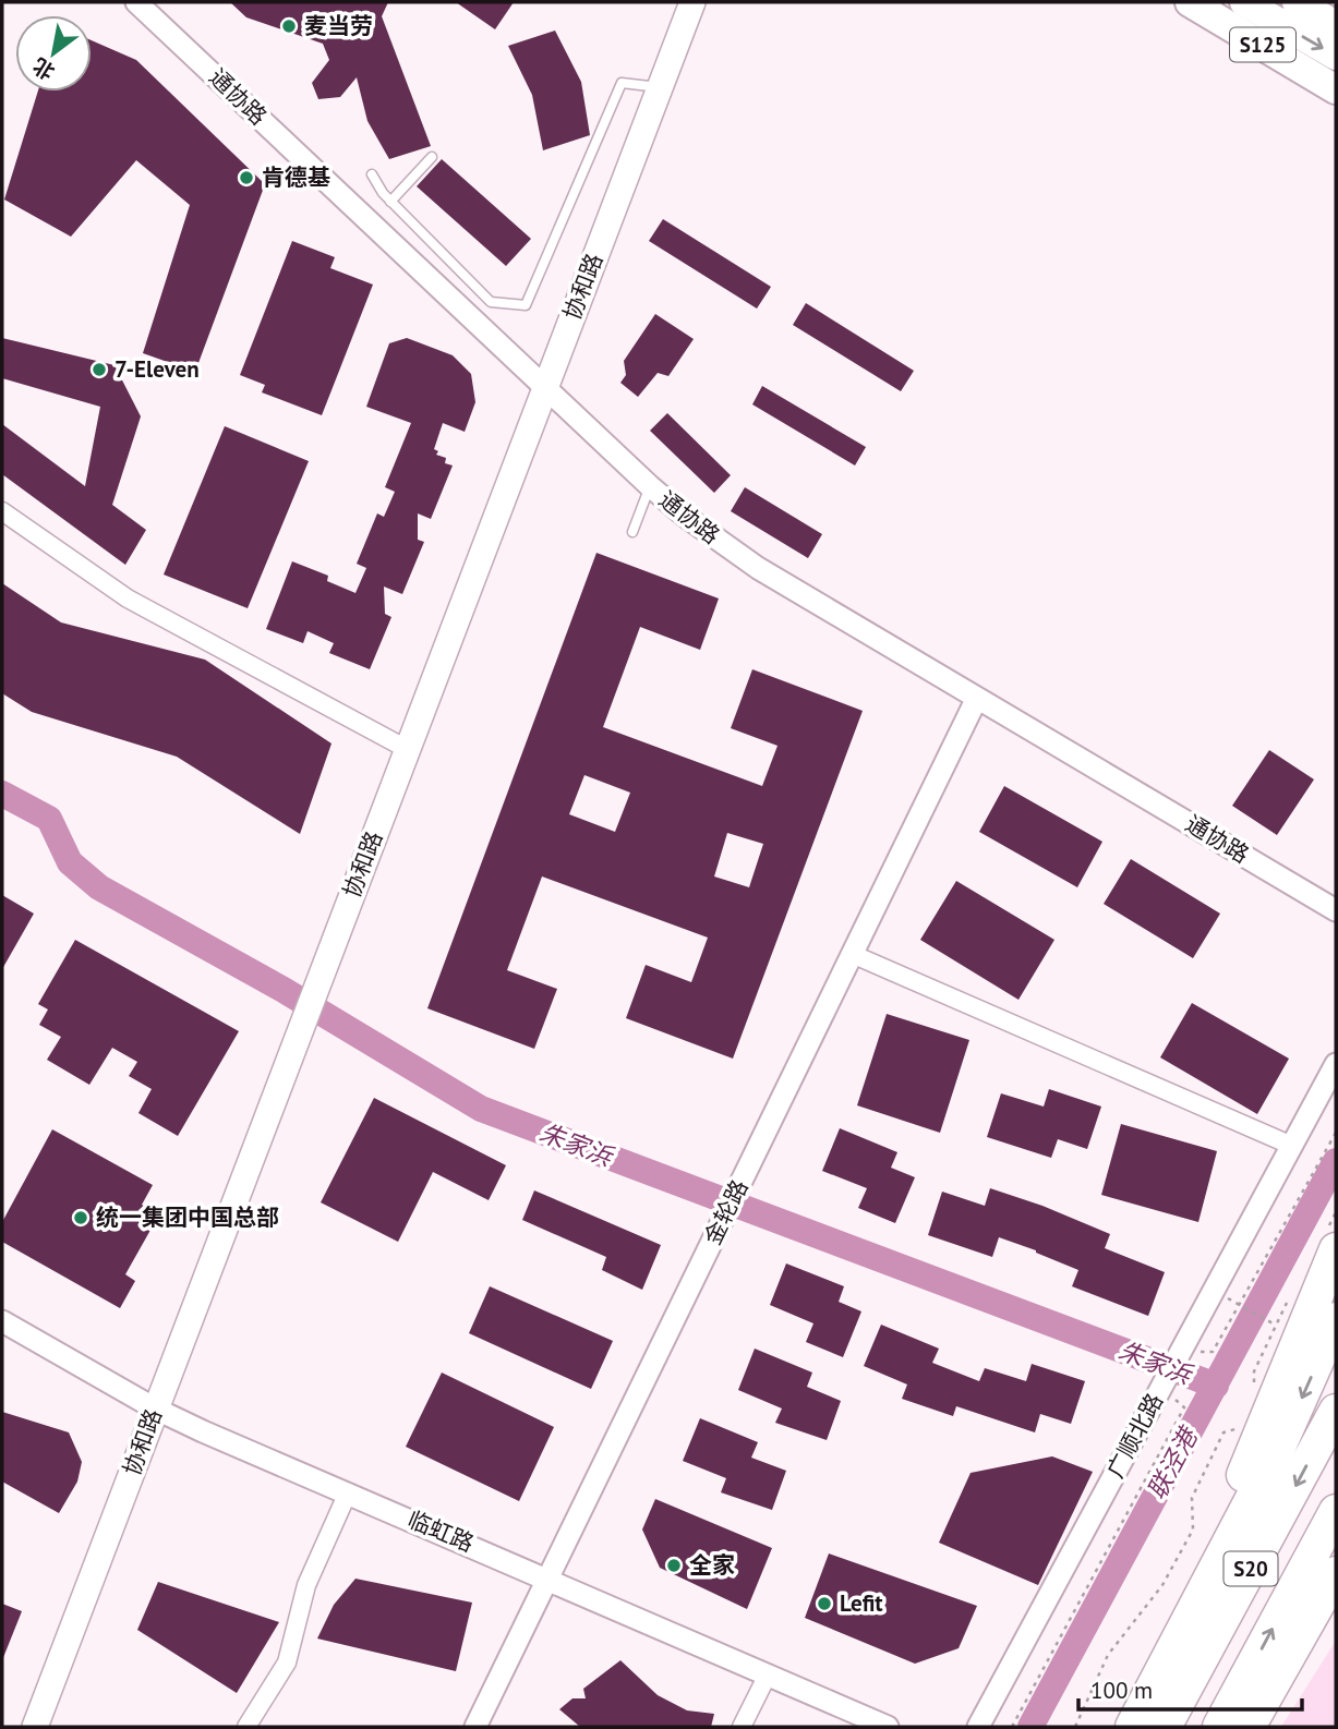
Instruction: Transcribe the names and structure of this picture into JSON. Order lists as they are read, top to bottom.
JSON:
{
  "streets": {
    "highway": ["S20"],
    "main road": ["S125", "协和路"],
    "street": [
      "通协路",
      "金轮路",
      "广顺北路",
      "临虹路"
    ]
  },
  "crossings": [
    ["通协路", "协和路"],
    ["通协路", "金轮路"],
    ["协和路", "临虹路"],
    ["金轮路", "临虹路"]
  ],
  "water": ["朱家浜", "联泾港"],
  "places": [
    "麦当劳",
    "肯德基",
    "7-Eleven",
    "统一集团中国总部",
    "全家",
    "Lefit"
  ],
  "scale_bar": "100 m",
  "north": "bottom left"
}
